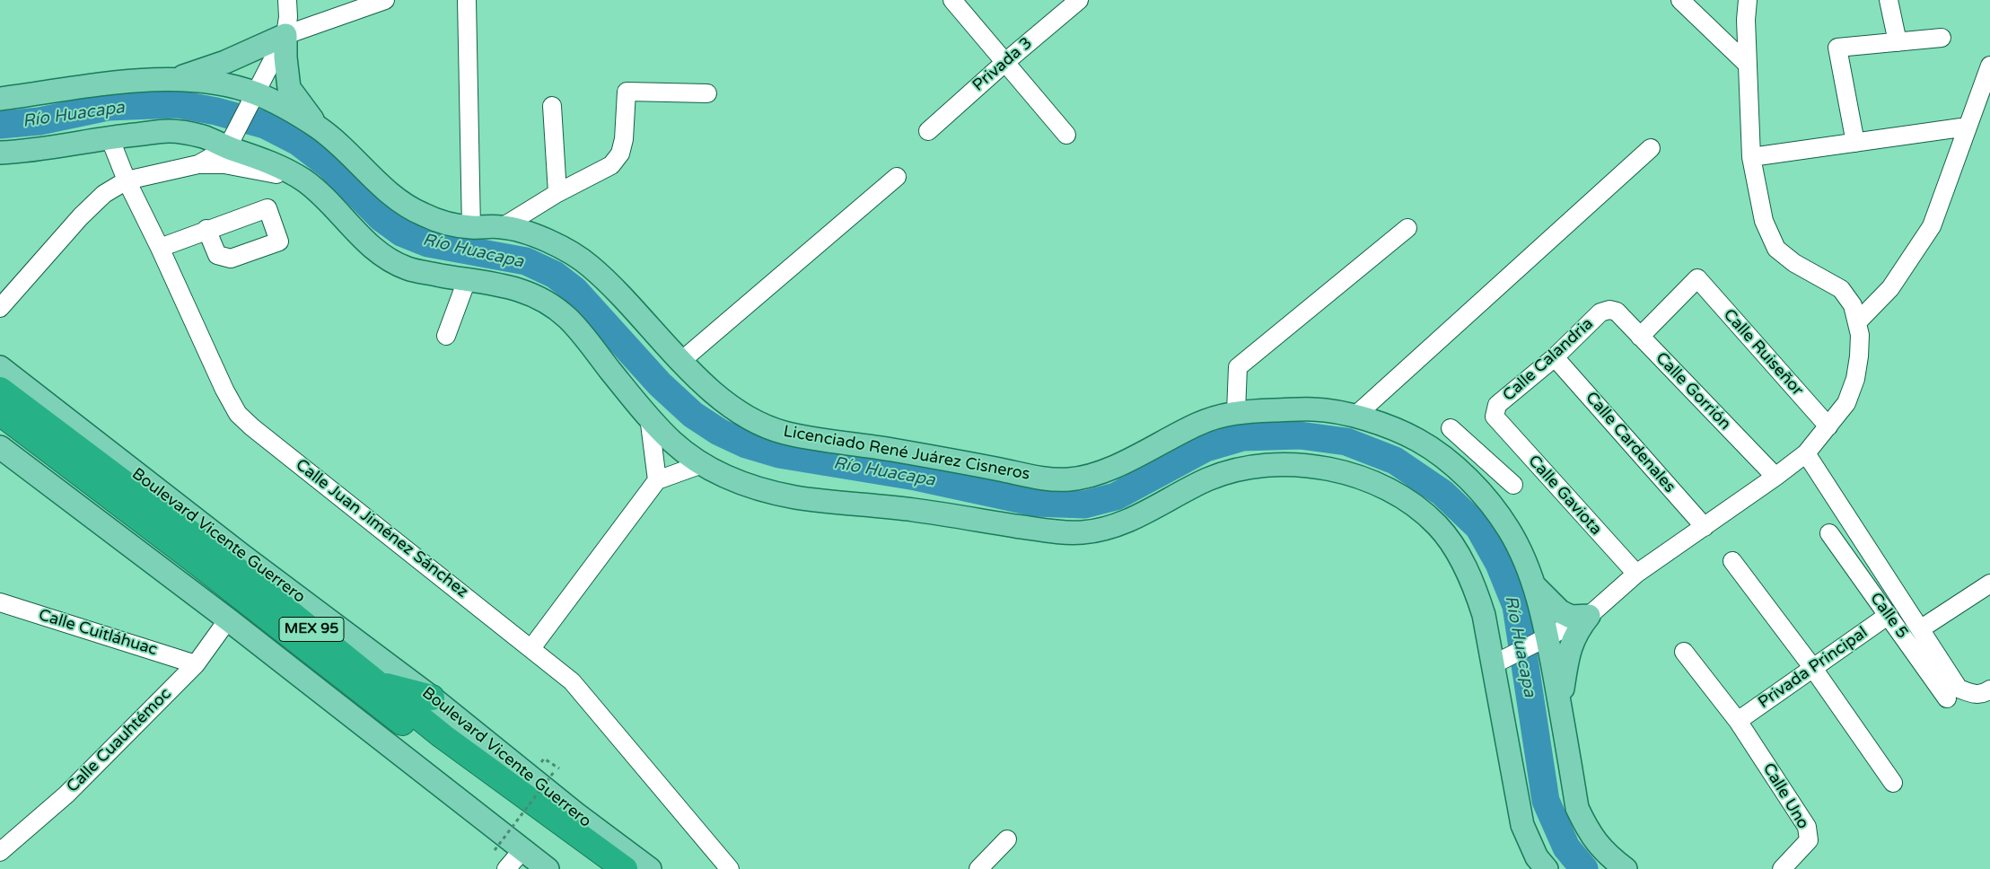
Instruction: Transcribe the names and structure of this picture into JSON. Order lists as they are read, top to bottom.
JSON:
{
  "streets": {
    "highway": ["Boulevard Vicente Guerrero", "MEX 95"],
    "main road": ["Licenciado René Juárez Cisneros"],
    "street": [
      "Privada 3",
      "Calle Ruiseñor",
      "Calle Calandria",
      "Calle Gorrión",
      "Calle Cardenales",
      "Calle Gaviota",
      "Calle Juan Jiménez Sánchez",
      "Calle 5",
      "Calle Cuitláhuac",
      "Privada Principal",
      "Calle Cuauhtémoc",
      "Calle Uno"
    ]
  },
  "crossings": [
    ["Calle Ruiseñor", "Calle Gorrión"],
    ["Calle Calandria", "Calle Gorrión"],
    ["Calle Calandria", "Calle Cardenales"],
    ["Calle Calandria", "Calle Gaviota"],
    ["Calle 5", "Privada Principal"],
    ["Calle Cuitláhuac", "Calle Cuauhtémoc"],
    ["Privada Principal", "Calle Uno"]
  ],
  "water": ["Río Huacapa"]
}
